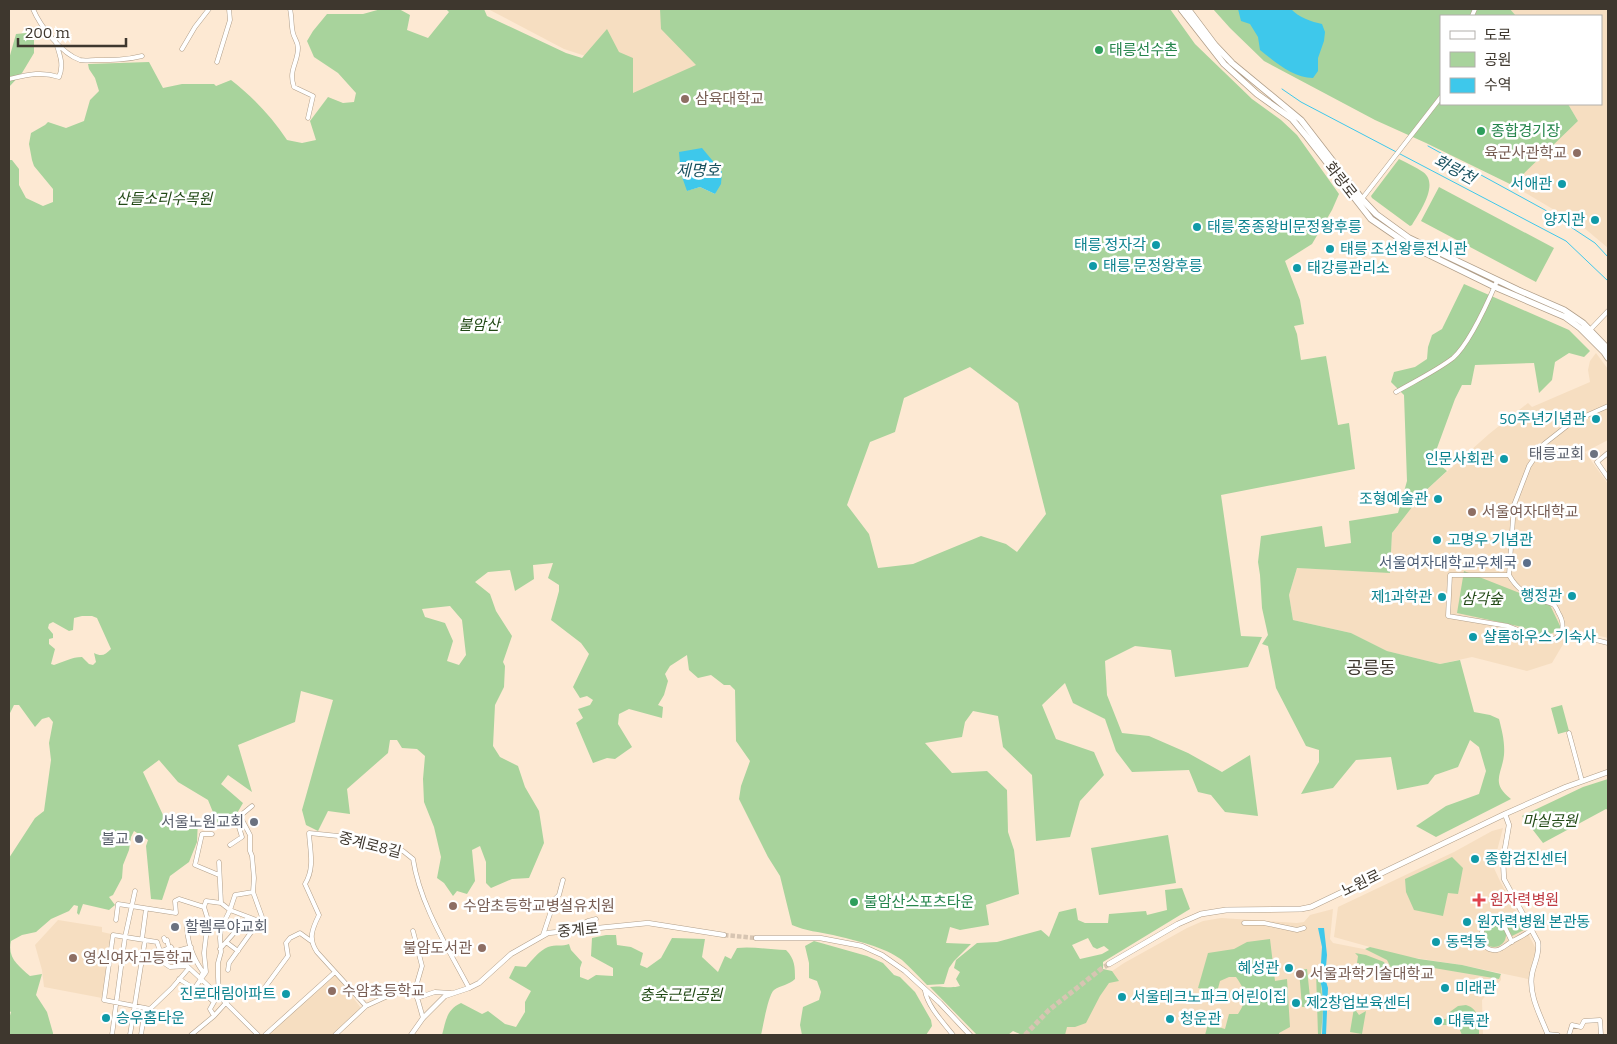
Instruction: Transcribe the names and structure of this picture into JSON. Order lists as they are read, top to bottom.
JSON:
{
  "streets": {
    "main road": ["화랑로", "노원로"],
    "street": ["중계로8길", "중계로"]
  },
  "crossings": [
    ["중계로8길", "중계로"]
  ],
  "districts": ["공릉동"],
  "water": ["화랑천", "제명호"],
  "parks": [
    "산들소리수목원",
    "불암산",
    "삼각숲",
    "마실공원",
    "충숙근린공원"
  ],
  "places": {
    "other": [
      "태릉선수촌",
      "삼육대학교",
      "종합경기장",
      "육군사관학교",
      "서애관",
      "양지관",
      "태릉 중종왕비문정왕후릉",
      "태릉 정자각",
      "태릉 조선왕릉전시관",
      "태릉 문정왕후릉",
      "태강릉관리소",
      "50주년기념관",
      "태릉교회",
      "인문사회관",
      "조형예술관",
      "서울여자대학교",
      "고명우 기념관",
      "서울여자대학교우체국",
      "행정관",
      "제1과학관",
      "샬롬하우스 기숙사",
      "서울노원교회",
      "불교",
      "종합검진센터",
      "불암산스포츠타운",
      "수암초등학교병설유치원",
      "원자력병원 본관동",
      "할렐루야교회",
      "동력동",
      "불암도서관",
      "영신여자고등학교",
      "혜성관",
      "서울과학기술대학교",
      "미래관",
      "수암초등학교",
      "진로대림아파트",
      "서울테크노파크 어린이집",
      "제2창업보육센터",
      "승우홈타운",
      "청운관",
      "대륙관"
    ],
    "health": ["원자력병원"]
  },
  "legend": ["도로", "공원", "수역"],
  "scale_bar": "200 m"
}
